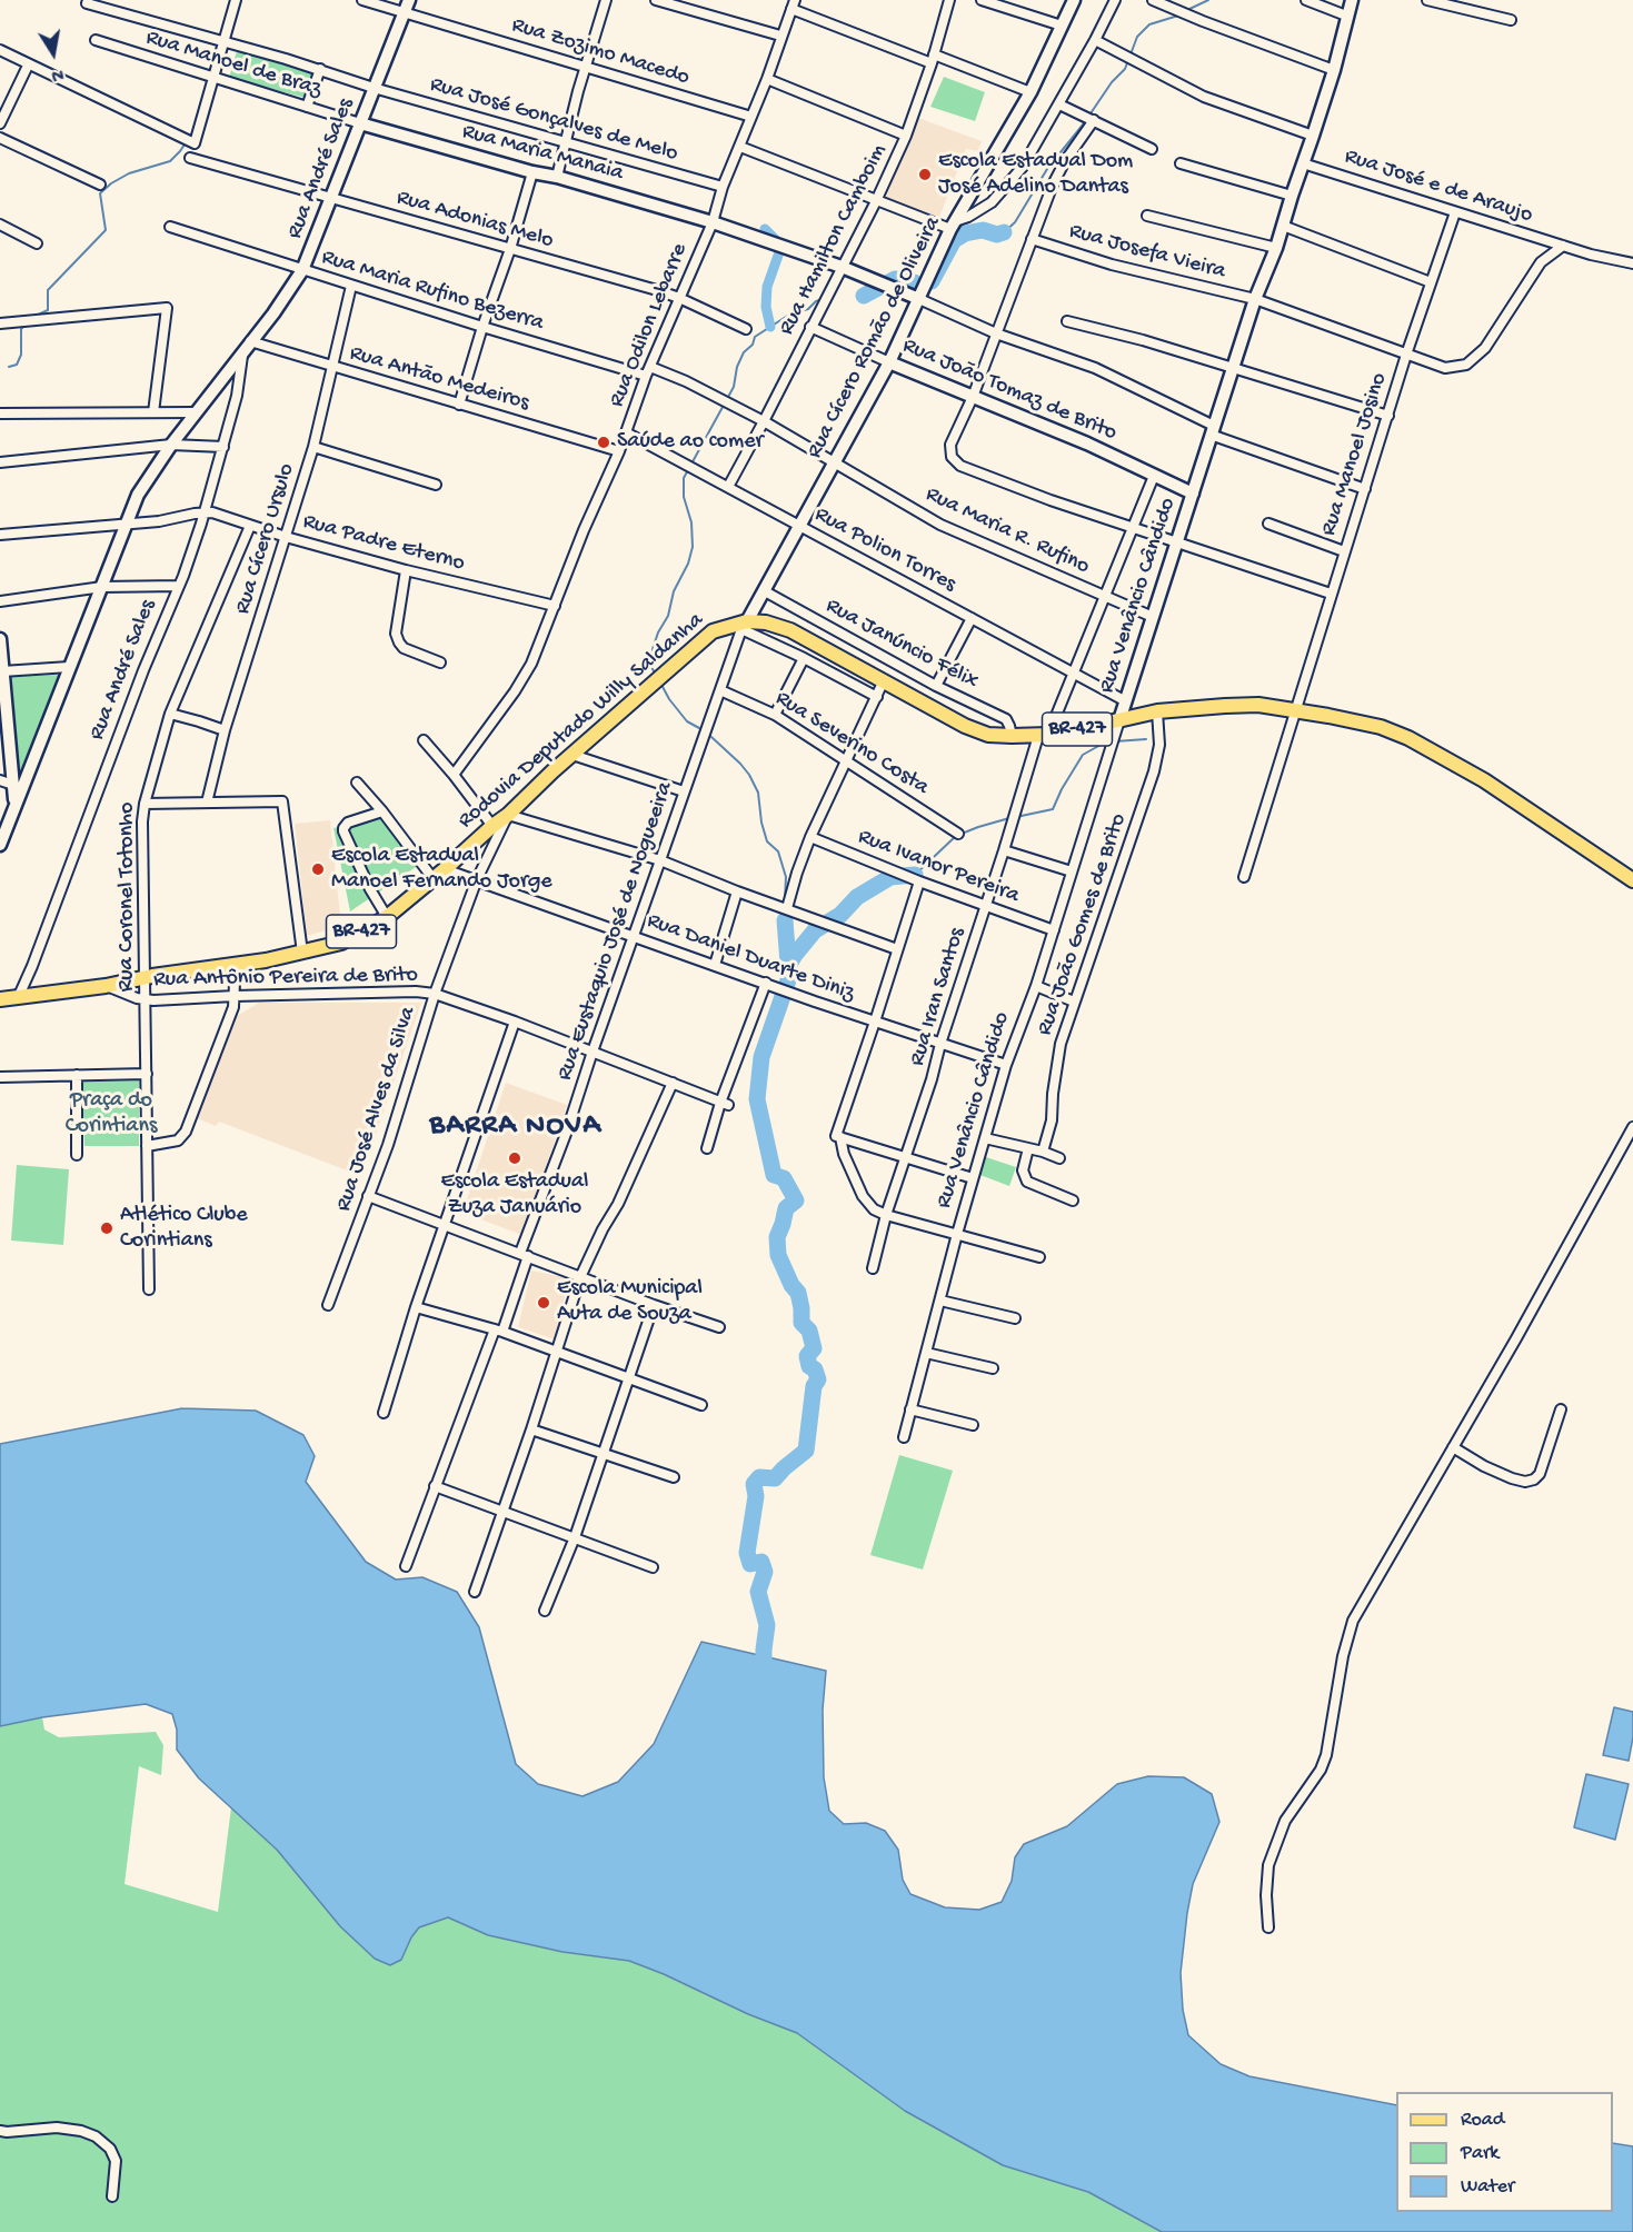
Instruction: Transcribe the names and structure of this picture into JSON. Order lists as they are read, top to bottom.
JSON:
{
  "streets": {
    "main road": ["Rodovia Deputado Willy Saldanha", "BR-427"],
    "street": [
      "Rua Zozimo Macedo",
      "Rua Manoel de Braz",
      "Rua José Gonçalves de Melo",
      "Rua Maria Manaia",
      "Rua André Sales",
      "Rua José e de Araujo",
      "Rua Adonias Melo",
      "Rua Hamilton Camboim",
      "Rua Josefa Vieira",
      "Rua Maria Rufino Bezerra",
      "Rua Odilon Lebarre",
      "Rua Cícero Romão de Oliveira",
      "Rua Antão Medeiros",
      "Rua João Tomaz de Brito",
      "Rua Manoel Josino",
      "Rua Maria R. Rufino",
      "Rua Cícero Ursulo",
      "Rua Padre Eterno",
      "Rua Polion Torres",
      "Rua Venâncio Cândido",
      "Rua Janúncio Félix",
      "Rua Severino Costa",
      "Rua Ivanor Pereira",
      "Rua Coronel Totonho",
      "Rua João Gomes de Brito",
      "Rua Eustaquio José de Nogueeira",
      "Rua Daniel Duarte Diniz",
      "Rua Antônio Pereira de Brito",
      "Rua Iran Santos",
      "Rua José Alves da Silva"
    ]
  },
  "crossings": [
    ["Rua Zozimo Macedo", "Rua André Sales"],
    ["Rua Zozimo Macedo", "Rua Odilon Lebarre"],
    ["Rua Manoel de Braz", "Rua José Gonçalves de Melo"],
    ["Rua Manoel de Braz", "Rua Maria Manaia"],
    ["Rua Manoel de Braz", "Rua André Sales"],
    ["Rua José Gonçalves de Melo", "Rua André Sales"],
    ["Rua José Gonçalves de Melo", "Rua Odilon Lebarre"],
    ["Rua Maria Manaia", "Rua André Sales"],
    ["Rua Maria Manaia", "Rua Hamilton Camboim"],
    ["Rua Maria Manaia", "Rua Odilon Lebarre"],
    ["Rua Maria Manaia", "Rua Cícero Romão de Oliveira"],
    ["Rua André Sales", "Rua Adonias Melo"],
    ["Rua André Sales", "Rua Maria Rufino Bezerra"],
    ["Rua André Sales", "Rua Antão Medeiros"],
    ["Rua André Sales", "Rua Padre Eterno"],
    ["Rua André Sales", "Rodovia Deputado Willy Saldanha"],
    ["Rua José e de Araujo", "Rua Josefa Vieira"],
    ["Rua José e de Araujo", "Rua Manoel Josino"],
    ["Rua José e de Araujo", "Rua Venâncio Cândido"],
    ["Rua Adonias Melo", "Rua Odilon Lebarre"],
    ["Rua Hamilton Camboim", "Rua João Tomaz de Brito"],
    ["Rua Hamilton Camboim", "Rua Maria R. Rufino"],
    ["Rua Hamilton Camboim", "Rua Polion Torres"],
    ["Rua Josefa Vieira", "Rua Manoel Josino"],
    ["Rua Josefa Vieira", "Rua Venâncio Cândido"],
    ["Rua Maria Rufino Bezerra", "Rua Odilon Lebarre"],
    ["Rua Maria Rufino Bezerra", "Rua Maria R. Rufino"],
    ["Rua Maria Rufino Bezerra", "Rua Cícero Ursulo"],
    ["Rua Odilon Lebarre", "Rua Antão Medeiros"],
    ["Rua Odilon Lebarre", "Rua Maria R. Rufino"],
    ["Rua Odilon Lebarre", "Rua Padre Eterno"],
    ["Rua Odilon Lebarre", "Rua Polion Torres"],
    ["Rua Cícero Romão de Oliveira", "Rua João Tomaz de Brito"],
    ["Rua Cícero Romão de Oliveira", "Rua Maria R. Rufino"],
    ["Rua Cícero Romão de Oliveira", "Rua Polion Torres"],
    ["Rua Cícero Romão de Oliveira", "Rua Janúncio Félix"],
    ["Rua Cícero Romão de Oliveira", "Rodovia Deputado Willy Saldanha"],
    ["Rua Cícero Romão de Oliveira", "Rua Eustaquio José de Nogueeira"],
    ["Rua Antão Medeiros", "Rua Cícero Ursulo"],
    ["Rua João Tomaz de Brito", "Rua Venâncio Cândido"],
    ["Rua João Tomaz de Brito", "Rua Iran Santos"],
    ["Rua Manoel Josino", "Rodovia Deputado Willy Saldanha"],
    ["Rua Maria R. Rufino", "Rua Venâncio Cândido"],
    ["Rua Maria R. Rufino", "Rua Iran Santos"],
    ["Rua Cícero Ursulo", "Rua Padre Eterno"],
    ["Rua Padre Eterno", "Rua Coronel Totonho"],
    ["Rua Polion Torres", "Rua Venâncio Cândido"],
    ["Rua Polion Torres", "Rua Iran Santos"],
    ["Rua Venâncio Cândido", "Rodovia Deputado Willy Saldanha"],
    ["Rua Venâncio Cândido", "Rua Ivanor Pereira"],
    ["Rua Venâncio Cândido", "Rua Daniel Duarte Diniz"],
    ["Rua Janúncio Félix", "Rodovia Deputado Willy Saldanha"],
    ["Rodovia Deputado Willy Saldanha", "Rua Coronel Totonho"],
    ["Rodovia Deputado Willy Saldanha", "Rua João Gomes de Brito"],
    ["Rodovia Deputado Willy Saldanha", "Rua Eustaquio José de Nogueeira"],
    ["Rodovia Deputado Willy Saldanha", "Rua Daniel Duarte Diniz"],
    ["Rodovia Deputado Willy Saldanha", "Rua Antônio Pereira de Brito"],
    ["Rodovia Deputado Willy Saldanha", "Rua Iran Santos"],
    ["Rodovia Deputado Willy Saldanha", "Rua José Alves da Silva"],
    ["Rua Severino Costa", "Rua Eustaquio José de Nogueeira"],
    ["Rua Ivanor Pereira", "Rua Iran Santos"],
    ["Rua Coronel Totonho", "Rua Antônio Pereira de Brito"],
    ["Rua Eustaquio José de Nogueeira", "Rua Daniel Duarte Diniz"],
    ["Rua Eustaquio José de Nogueeira", "Rua Antônio Pereira de Brito"],
    ["Rua Daniel Duarte Diniz", "Rua Iran Santos"],
    ["Rua Daniel Duarte Diniz", "Rua José Alves da Silva"],
    ["Rua Antônio Pereira de Brito", "Rua José Alves da Silva"]
  ],
  "districts": ["BARRA NOVA"],
  "parks": ["Praça do Corintians"],
  "places": [
    "Escola Estadual Dom José Adelino Dantas",
    "Saúde ao comer",
    "Escola Estadual Manoel Fernando Jorge",
    "Escola Estadual Zuza Januário",
    "Atlético Clube Corintians",
    "Escola Municipal Auta de Souza"
  ],
  "legend": ["Road", "Park", "Water"],
  "north": "bottom"
}
